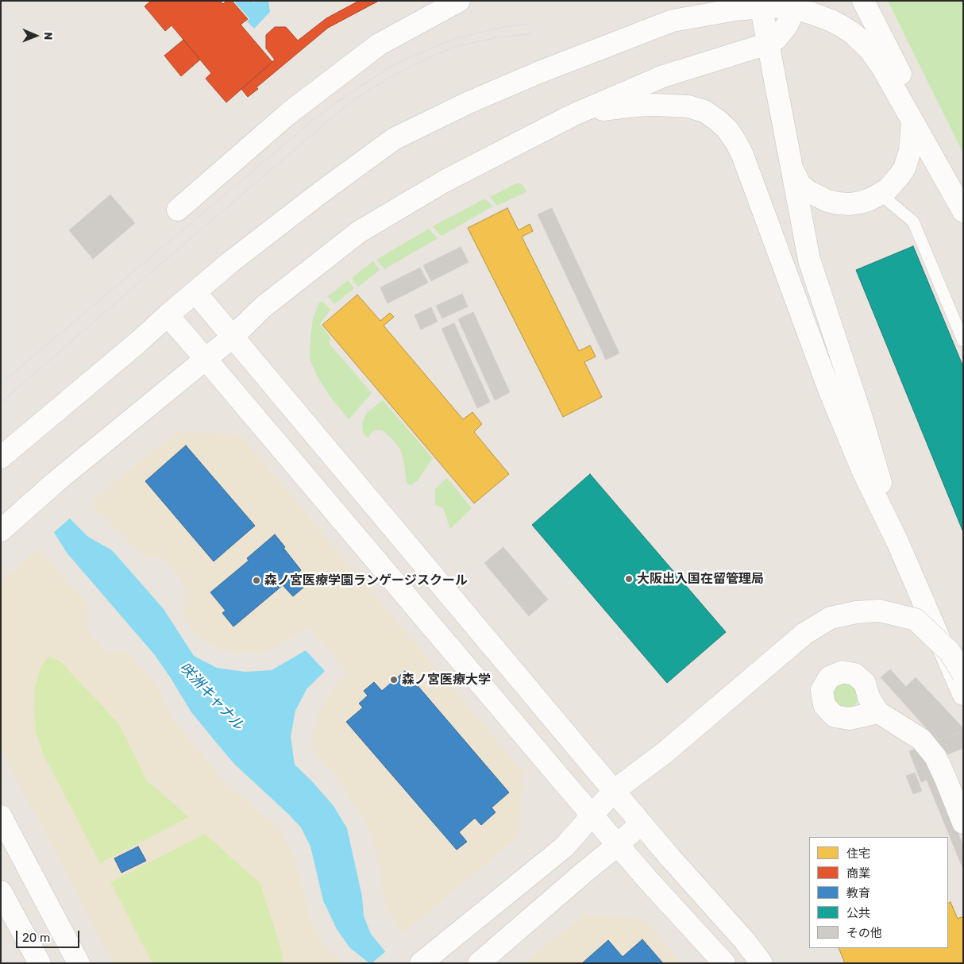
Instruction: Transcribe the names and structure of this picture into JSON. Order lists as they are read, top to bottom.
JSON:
{
  "water": ["咲洲キャナル"],
  "places": ["大阪出入国在留管理局", "森ノ宮医療学園ランゲージスクール", "森ノ宮医療大学"],
  "legend": [
    "住宅",
    "商業",
    "教育",
    "公共",
    "その他"
  ],
  "scale_bar": "20 m",
  "north": "right"
}
